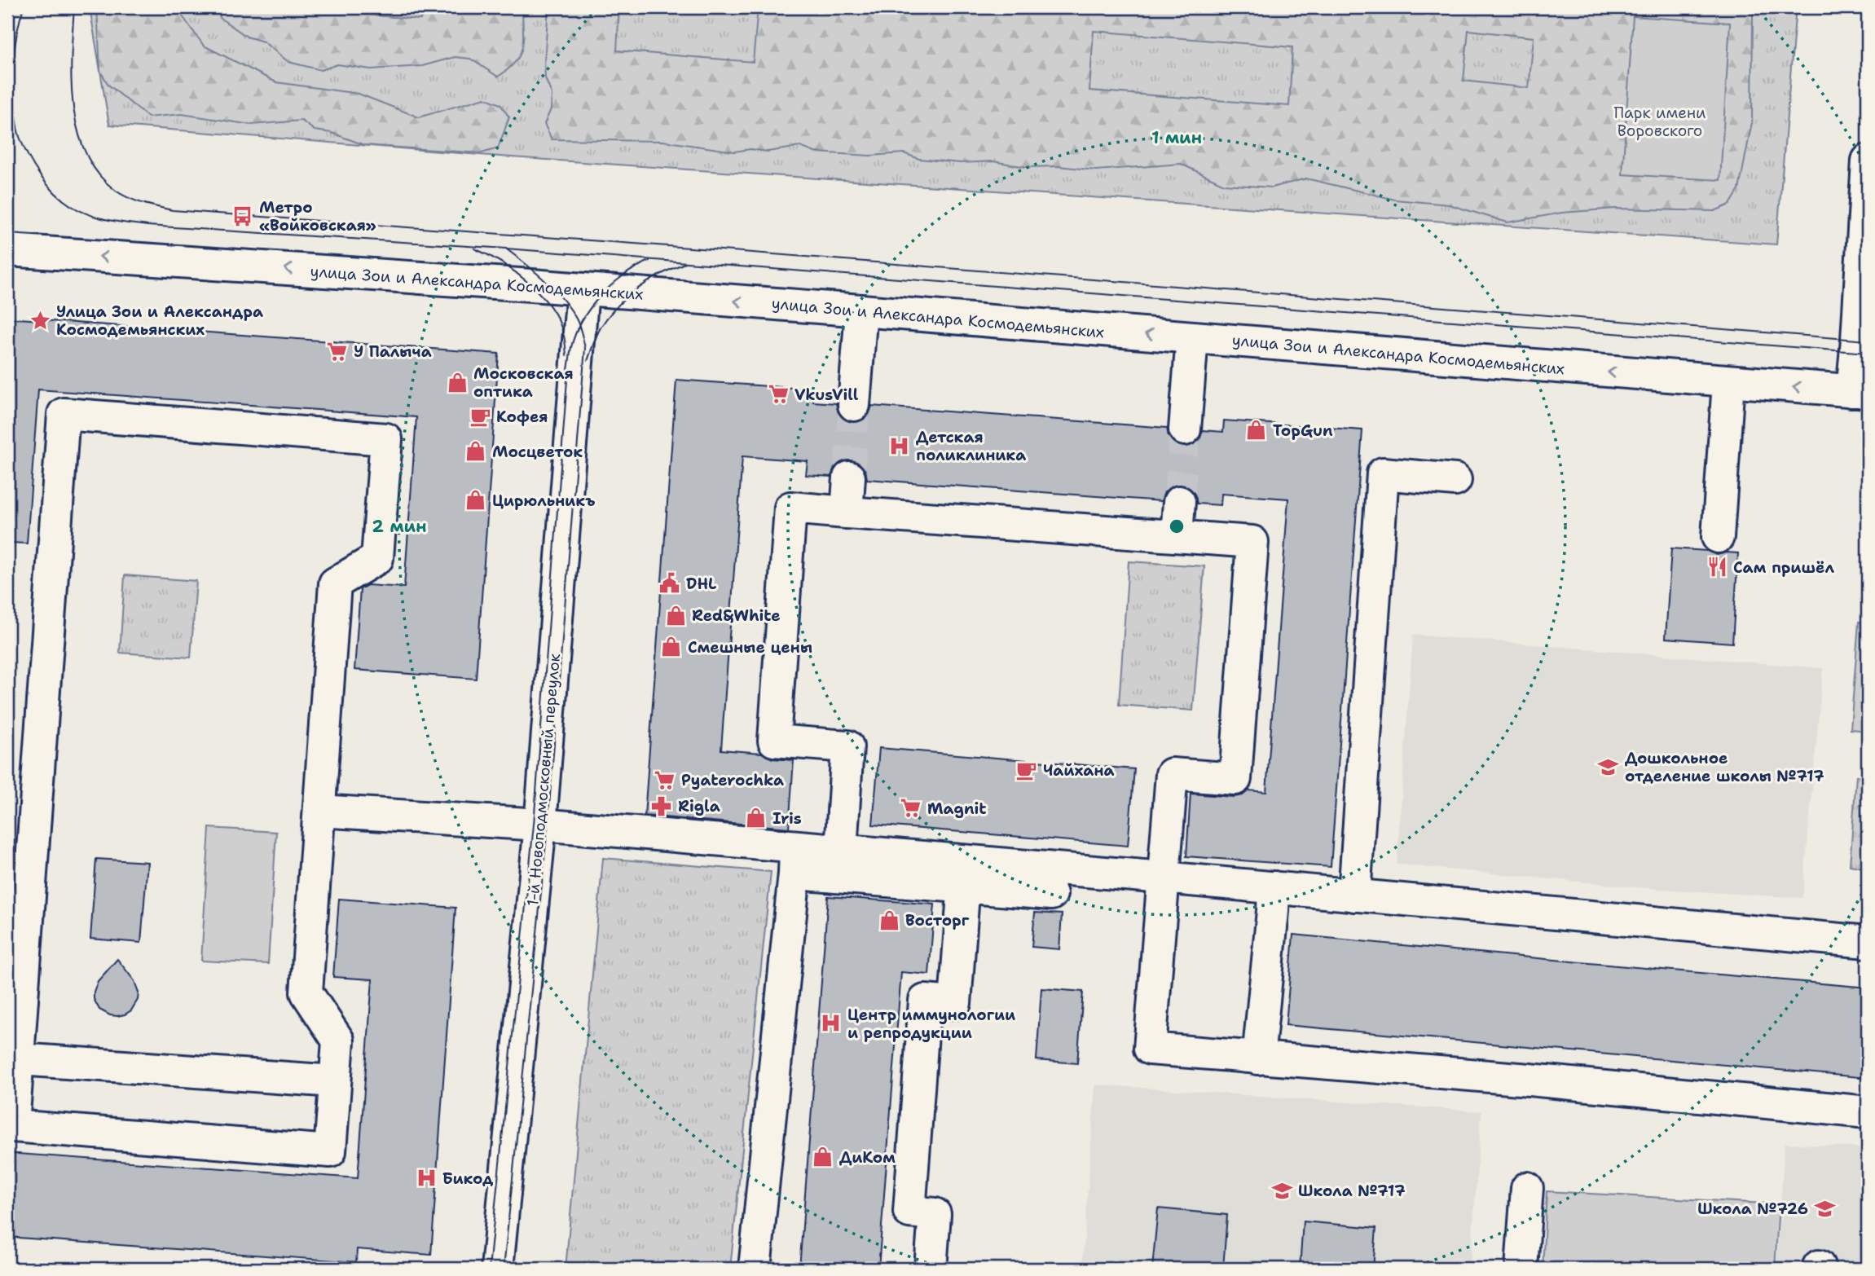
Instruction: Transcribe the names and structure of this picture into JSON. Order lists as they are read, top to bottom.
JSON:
{
  "streets": {
    "main road": ["улица Зои и Александра Космодемьянских", "1-й Новоподмосковный переулок"]
  },
  "crossings": [
    ["улица Зои и Александра Космодемьянских", "1-й Новоподмосковный переулок"]
  ],
  "one_way": ["улица Зои и Александра Космодемьянских"],
  "parks": ["Парк имени Воровского"],
  "places": {
    "bus stop": ["Метро «Войковская»"],
    "place": ["Улица Зои и Александра Космодемьянских"],
    "supermarket": [
      "У Палыча",
      "VkusVill",
      "Pyaterochka",
      "Magnit"
    ],
    "shop": [
      "Московская оптика",
      "TopGun",
      "Мосцветок",
      "Цирюльникъ",
      "Red&White",
      "Смешные цены",
      "Iris",
      "Восторг",
      "ДиКом"
    ],
    "cafe": ["Кофея", "Чайхана"],
    "hospital": ["Детская поликлиника", "Центр иммунологии и репродукции", "Бикод"],
    "restaurant": ["Сам пришёл"],
    "public building": ["DHL"],
    "school or university": ["Дошкольное отделение школы №717", "Школа №717", "Школа №726"],
    "pharmacy": ["Rigla"]
  },
  "rings": ["1 мин", "2 мин"]
}
